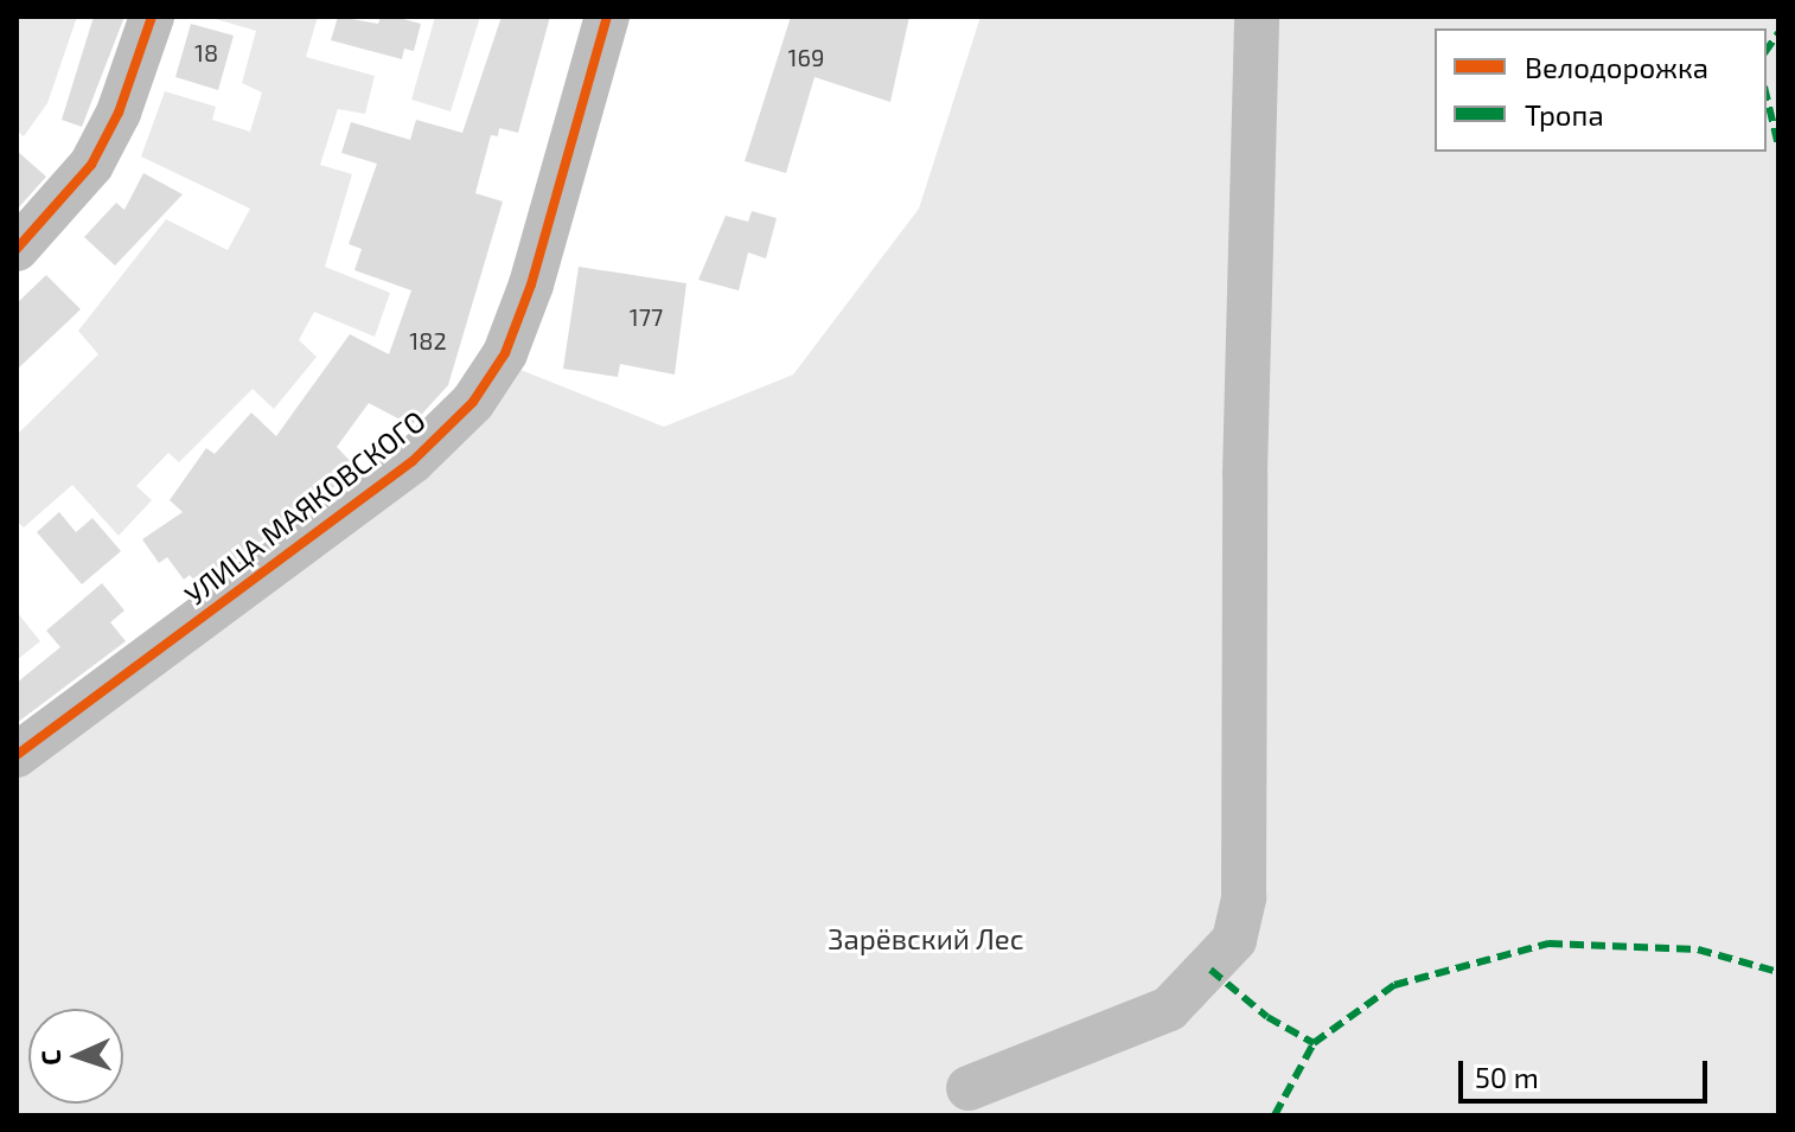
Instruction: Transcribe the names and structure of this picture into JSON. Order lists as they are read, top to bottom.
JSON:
{
  "streets": {
    "street": ["УЛИЦА МАЯКОВСКОГО"]
  },
  "parks": ["Зарёвский Лес"],
  "house_numbers": [
    "18",
    "169",
    "177",
    "182"
  ],
  "legend": ["Велодорожка", "Тропа"],
  "scale_bar": "50 m",
  "north": "left"
}
